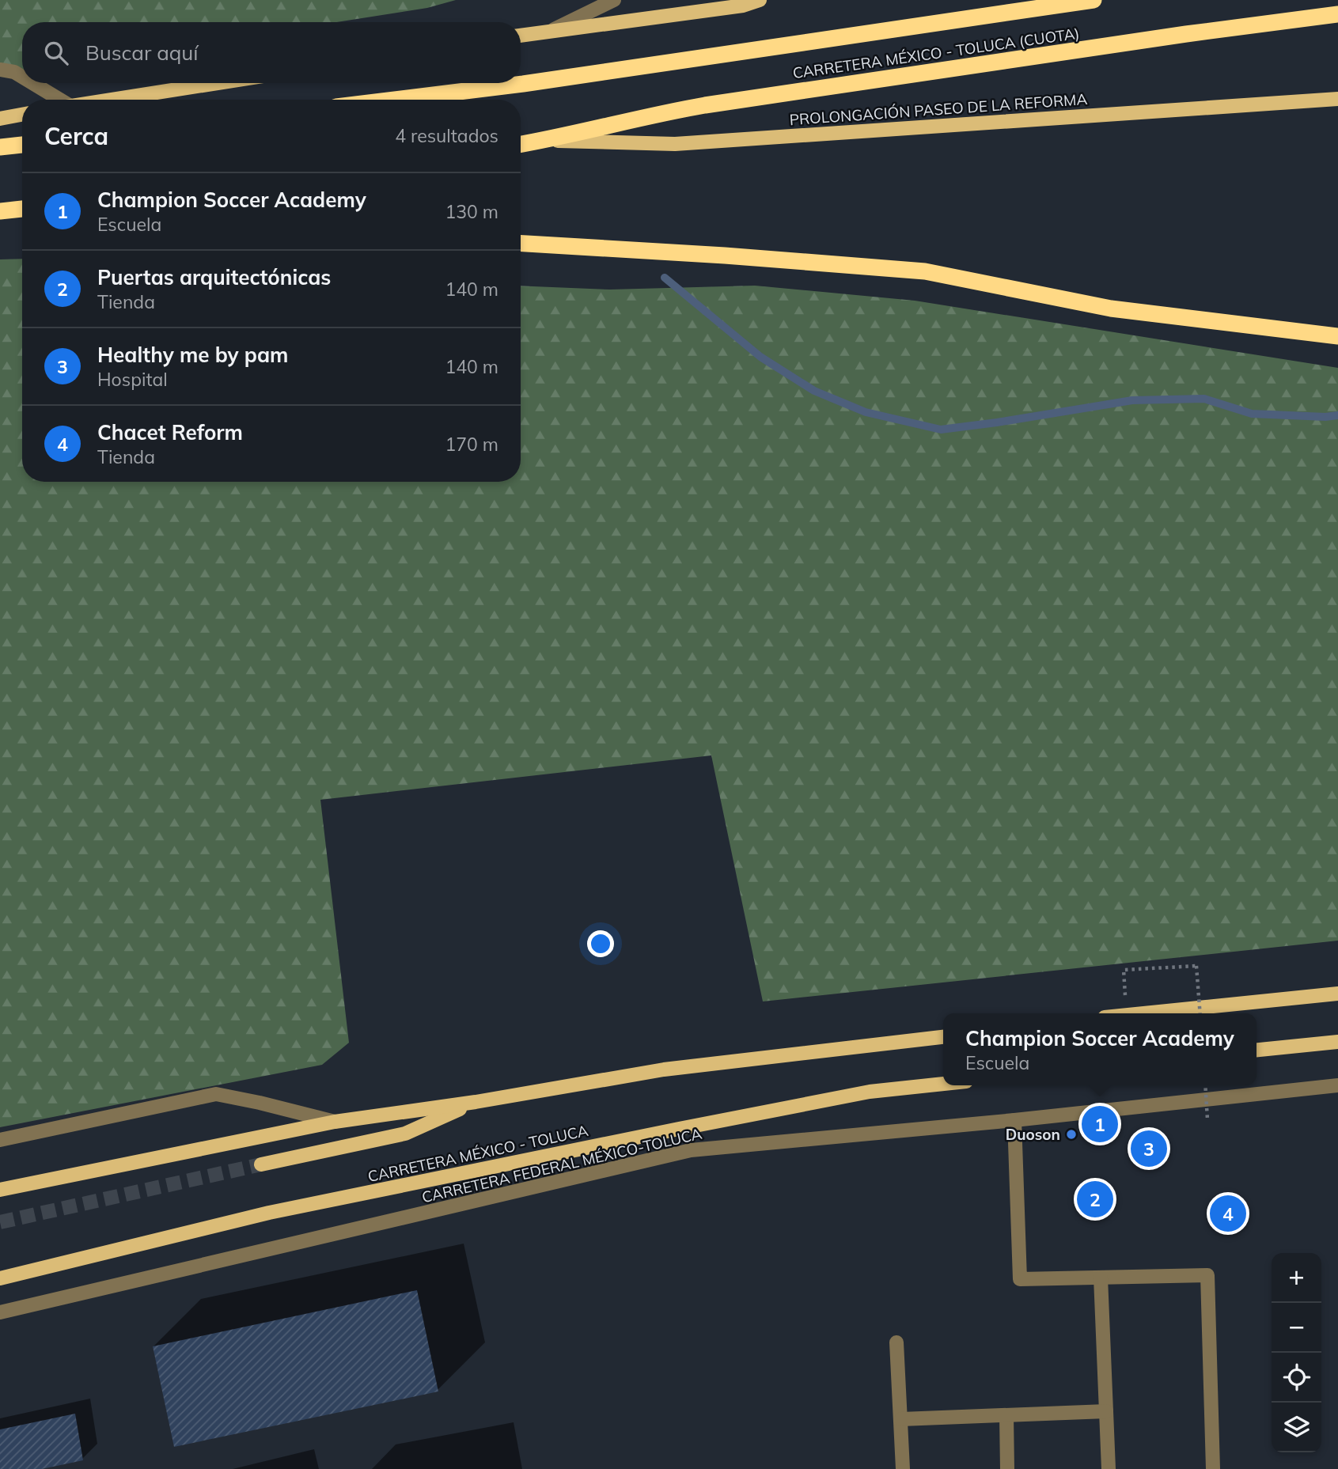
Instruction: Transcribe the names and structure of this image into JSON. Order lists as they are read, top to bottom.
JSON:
{
  "streets": {
    "highway": ["CARRETERA MÉXICO - TOLUCA (CUOTA)"],
    "main road": ["PROLONGACIÓN PASEO DE LA REFORMA", "CARRETERA MÉXICO - TOLUCA"],
    "street": ["CARRETERA FEDERAL MÉXICO-TOLUCA"]
  },
  "crossings": [
    ["CARRETERA MÉXICO - TOLUCA (CUOTA)", "PROLONGACIÓN PASEO DE LA REFORMA"]
  ],
  "places": ["Duoson"],
  "page": {
    "search": "Buscar aquí",
    "heading": ["Cerca", "4 resultados"],
    "list": [
      {
        "mark": "1",
        "name": "Champion Soccer Academy",
        "note": "Escuela",
        "value": "130 m"
      },
      {
        "mark": "2",
        "name": "Puertas arquitectónicas",
        "note": "Tienda",
        "value": "140 m"
      },
      {
        "mark": "3",
        "name": "Healthy me by pam",
        "note": "Hospital",
        "value": "140 m"
      },
      {
        "mark": "4",
        "name": "Chacet Reform",
        "note": "Tienda",
        "value": "170 m"
      }
    ],
    "popup": ["Champion Soccer Academy", "Escuela"],
    "pins": [
      "1",
      "3",
      "2",
      "4"
    ],
    "map_buttons": ["+", "−"]
  }
}
